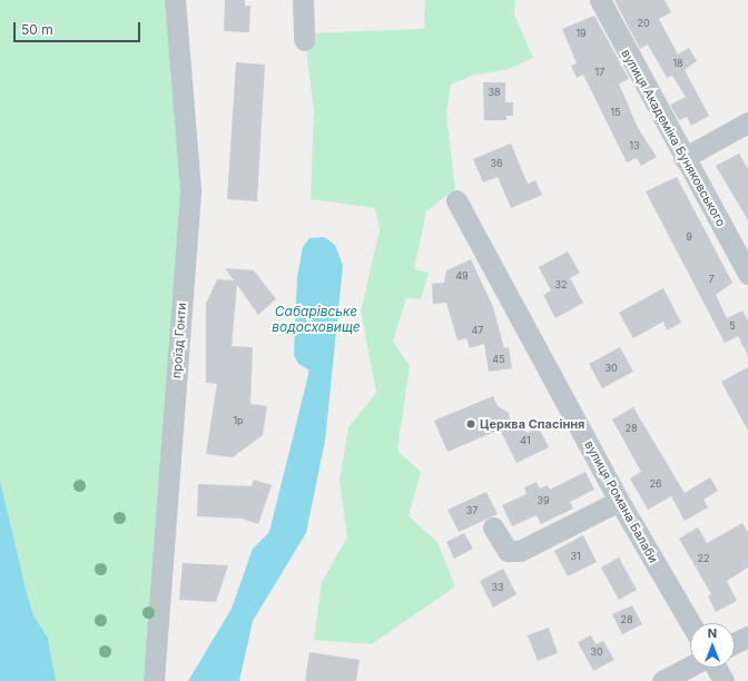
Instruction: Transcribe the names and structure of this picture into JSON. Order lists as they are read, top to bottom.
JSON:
{
  "streets": {
    "street": ["вулиця Академіка Буняковського", "проїзд Гонти", "вулиця Романа Балаби"]
  },
  "water": ["Сабарівське водосховище"],
  "places": ["Церква Спасіння"],
  "house_numbers": [
    "20",
    "19",
    "18",
    "17",
    "38",
    "15",
    "13",
    "36",
    "9",
    "49",
    "7",
    "32",
    "5",
    "47",
    "45",
    "30",
    "1р",
    "28",
    "41",
    "26",
    "39",
    "37",
    "31",
    "22",
    "33",
    "28",
    "30"
  ],
  "scale_bar": "50 m",
  "north": "top"
}
